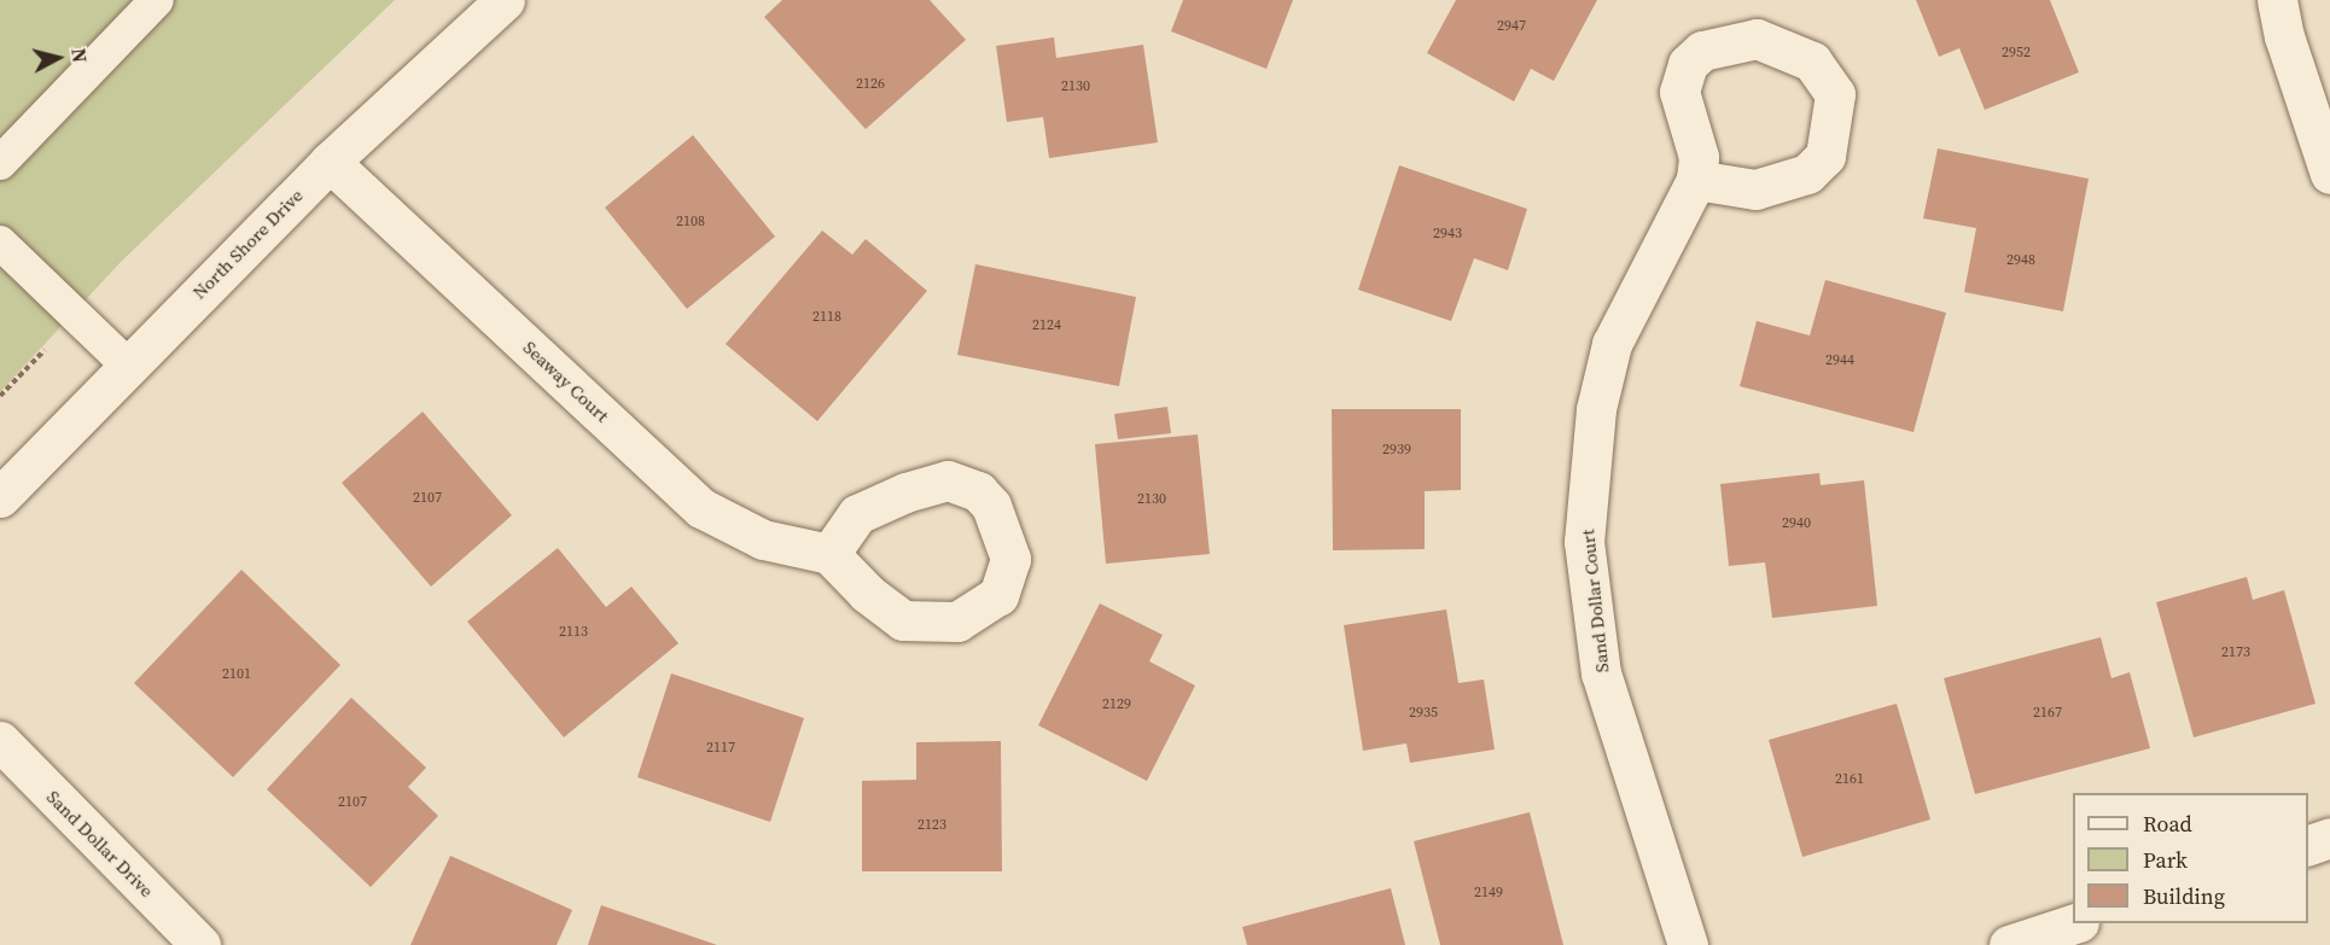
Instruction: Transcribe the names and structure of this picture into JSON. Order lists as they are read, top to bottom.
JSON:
{
  "streets": {
    "street": [
      "North Shore Drive",
      "Seaway Court",
      "Sand Dollar Court",
      "Sand Dollar Drive"
    ]
  },
  "crossings": [
    ["North Shore Drive", "Seaway Court"]
  ],
  "house_numbers": [
    "2947",
    "2952",
    "2126",
    "2130",
    "2108",
    "2943",
    "2948",
    "2118",
    "2124",
    "2944",
    "2939",
    "2107",
    "2130",
    "2940",
    "2113",
    "2173",
    "2101",
    "2129",
    "2935",
    "2167",
    "2117",
    "2161",
    "2107",
    "2123",
    "2149"
  ],
  "legend": ["Road", "Park", "Building"],
  "north": "right"
}
